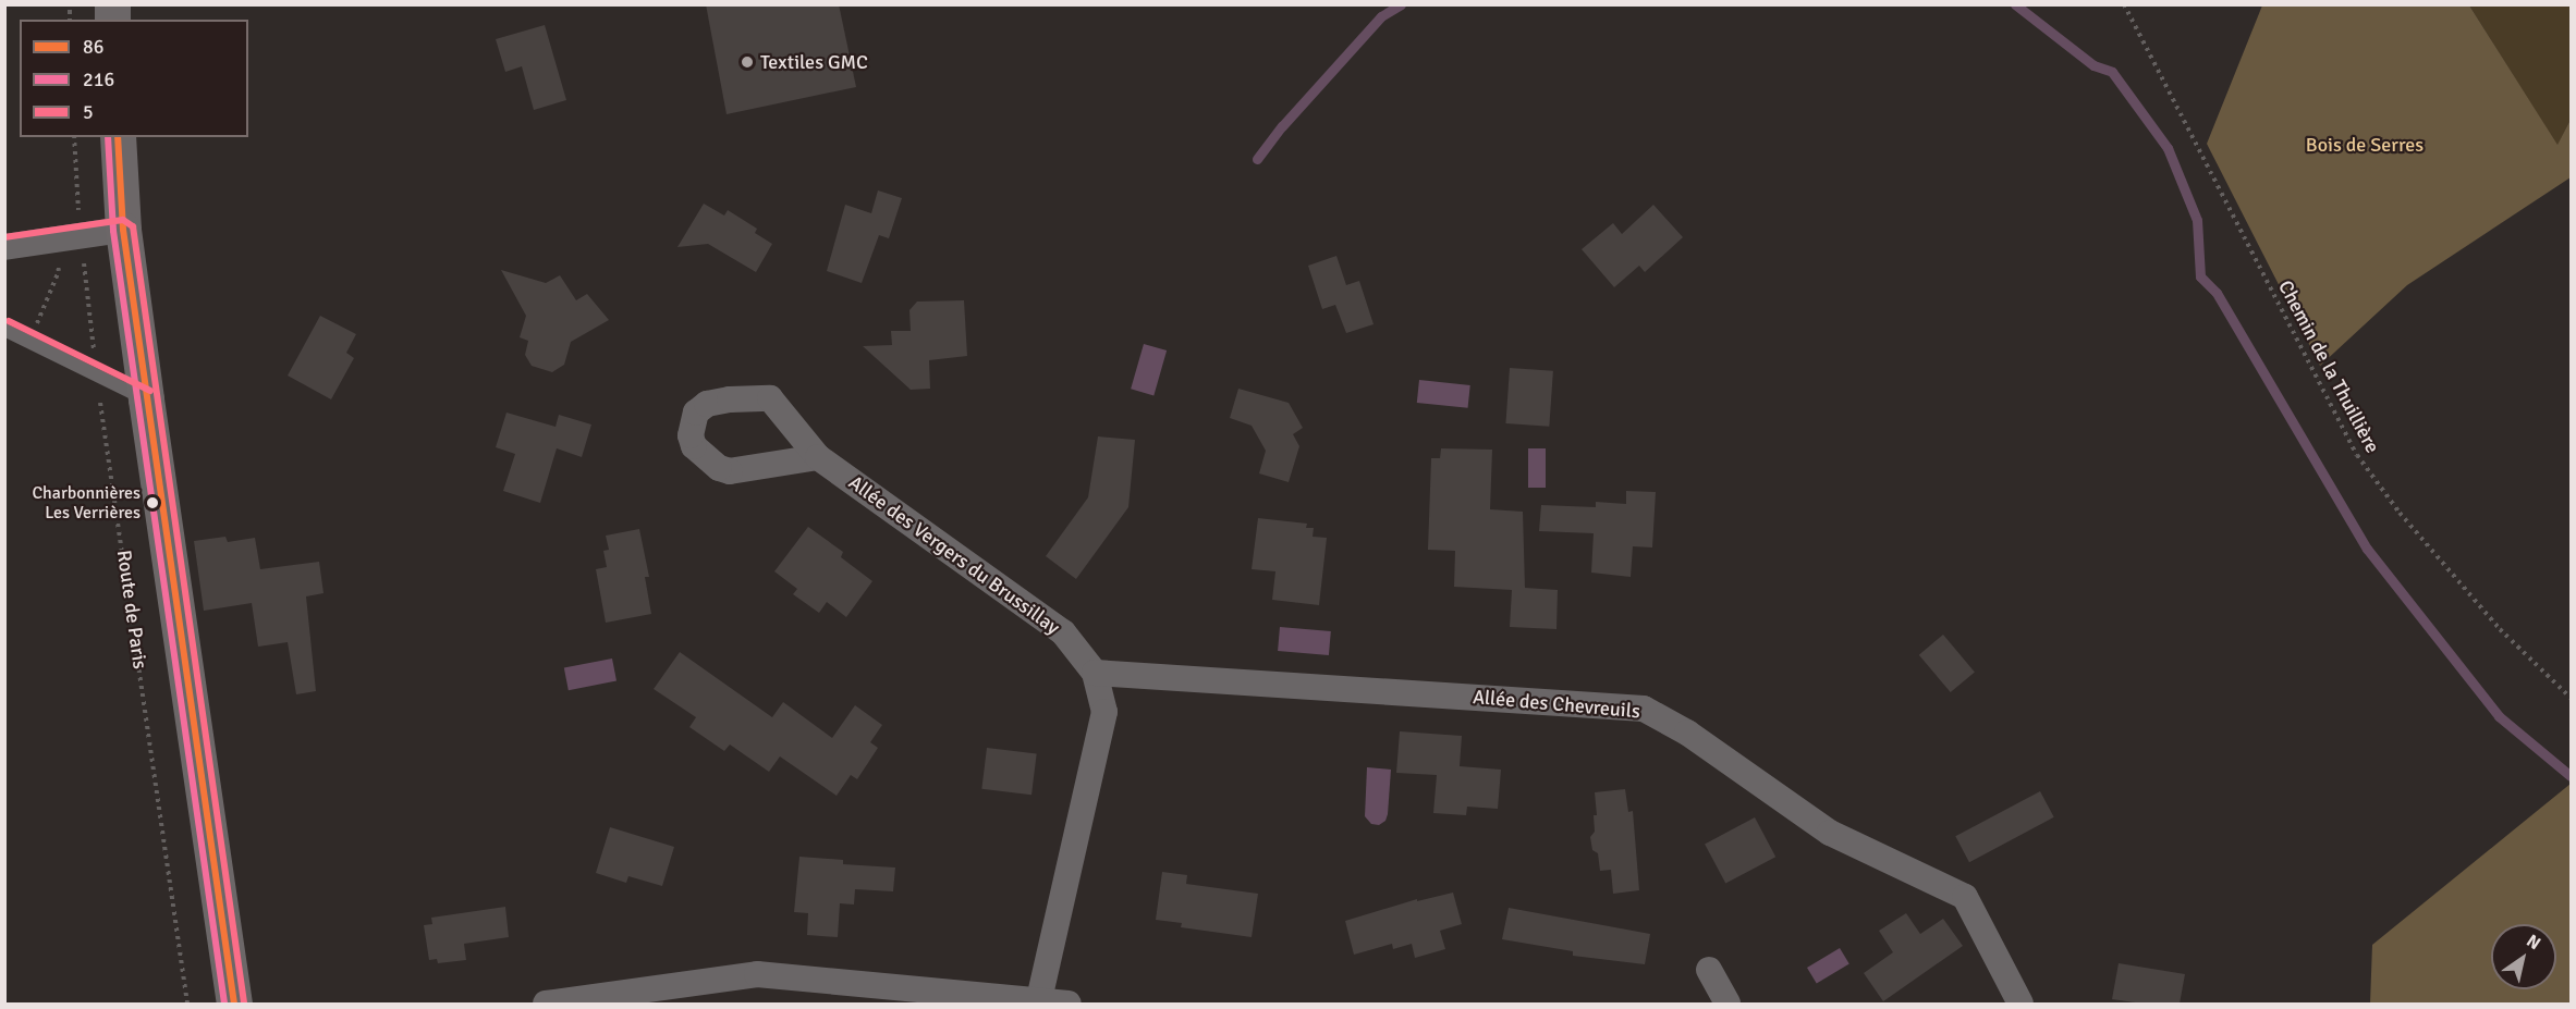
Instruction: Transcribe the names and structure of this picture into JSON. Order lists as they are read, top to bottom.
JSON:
{
  "streets": {
    "street": ["Allée des Vergers du Brussillay", "Allée des Chevreuils"],
    "path": ["Chemin de la Thuillière", "Route de Paris"]
  },
  "crossings": [
    ["Allée des Vergers du Brussillay", "Allée des Chevreuils"]
  ],
  "parks": ["Bois de Serres"],
  "places": ["Textiles GMC", "Charbonnières Les Verrières"],
  "lines": ["transit line 86", "transit line 216", "transit line 5"],
  "legend": ["86", "216", "5"],
  "north": "top right"
}
